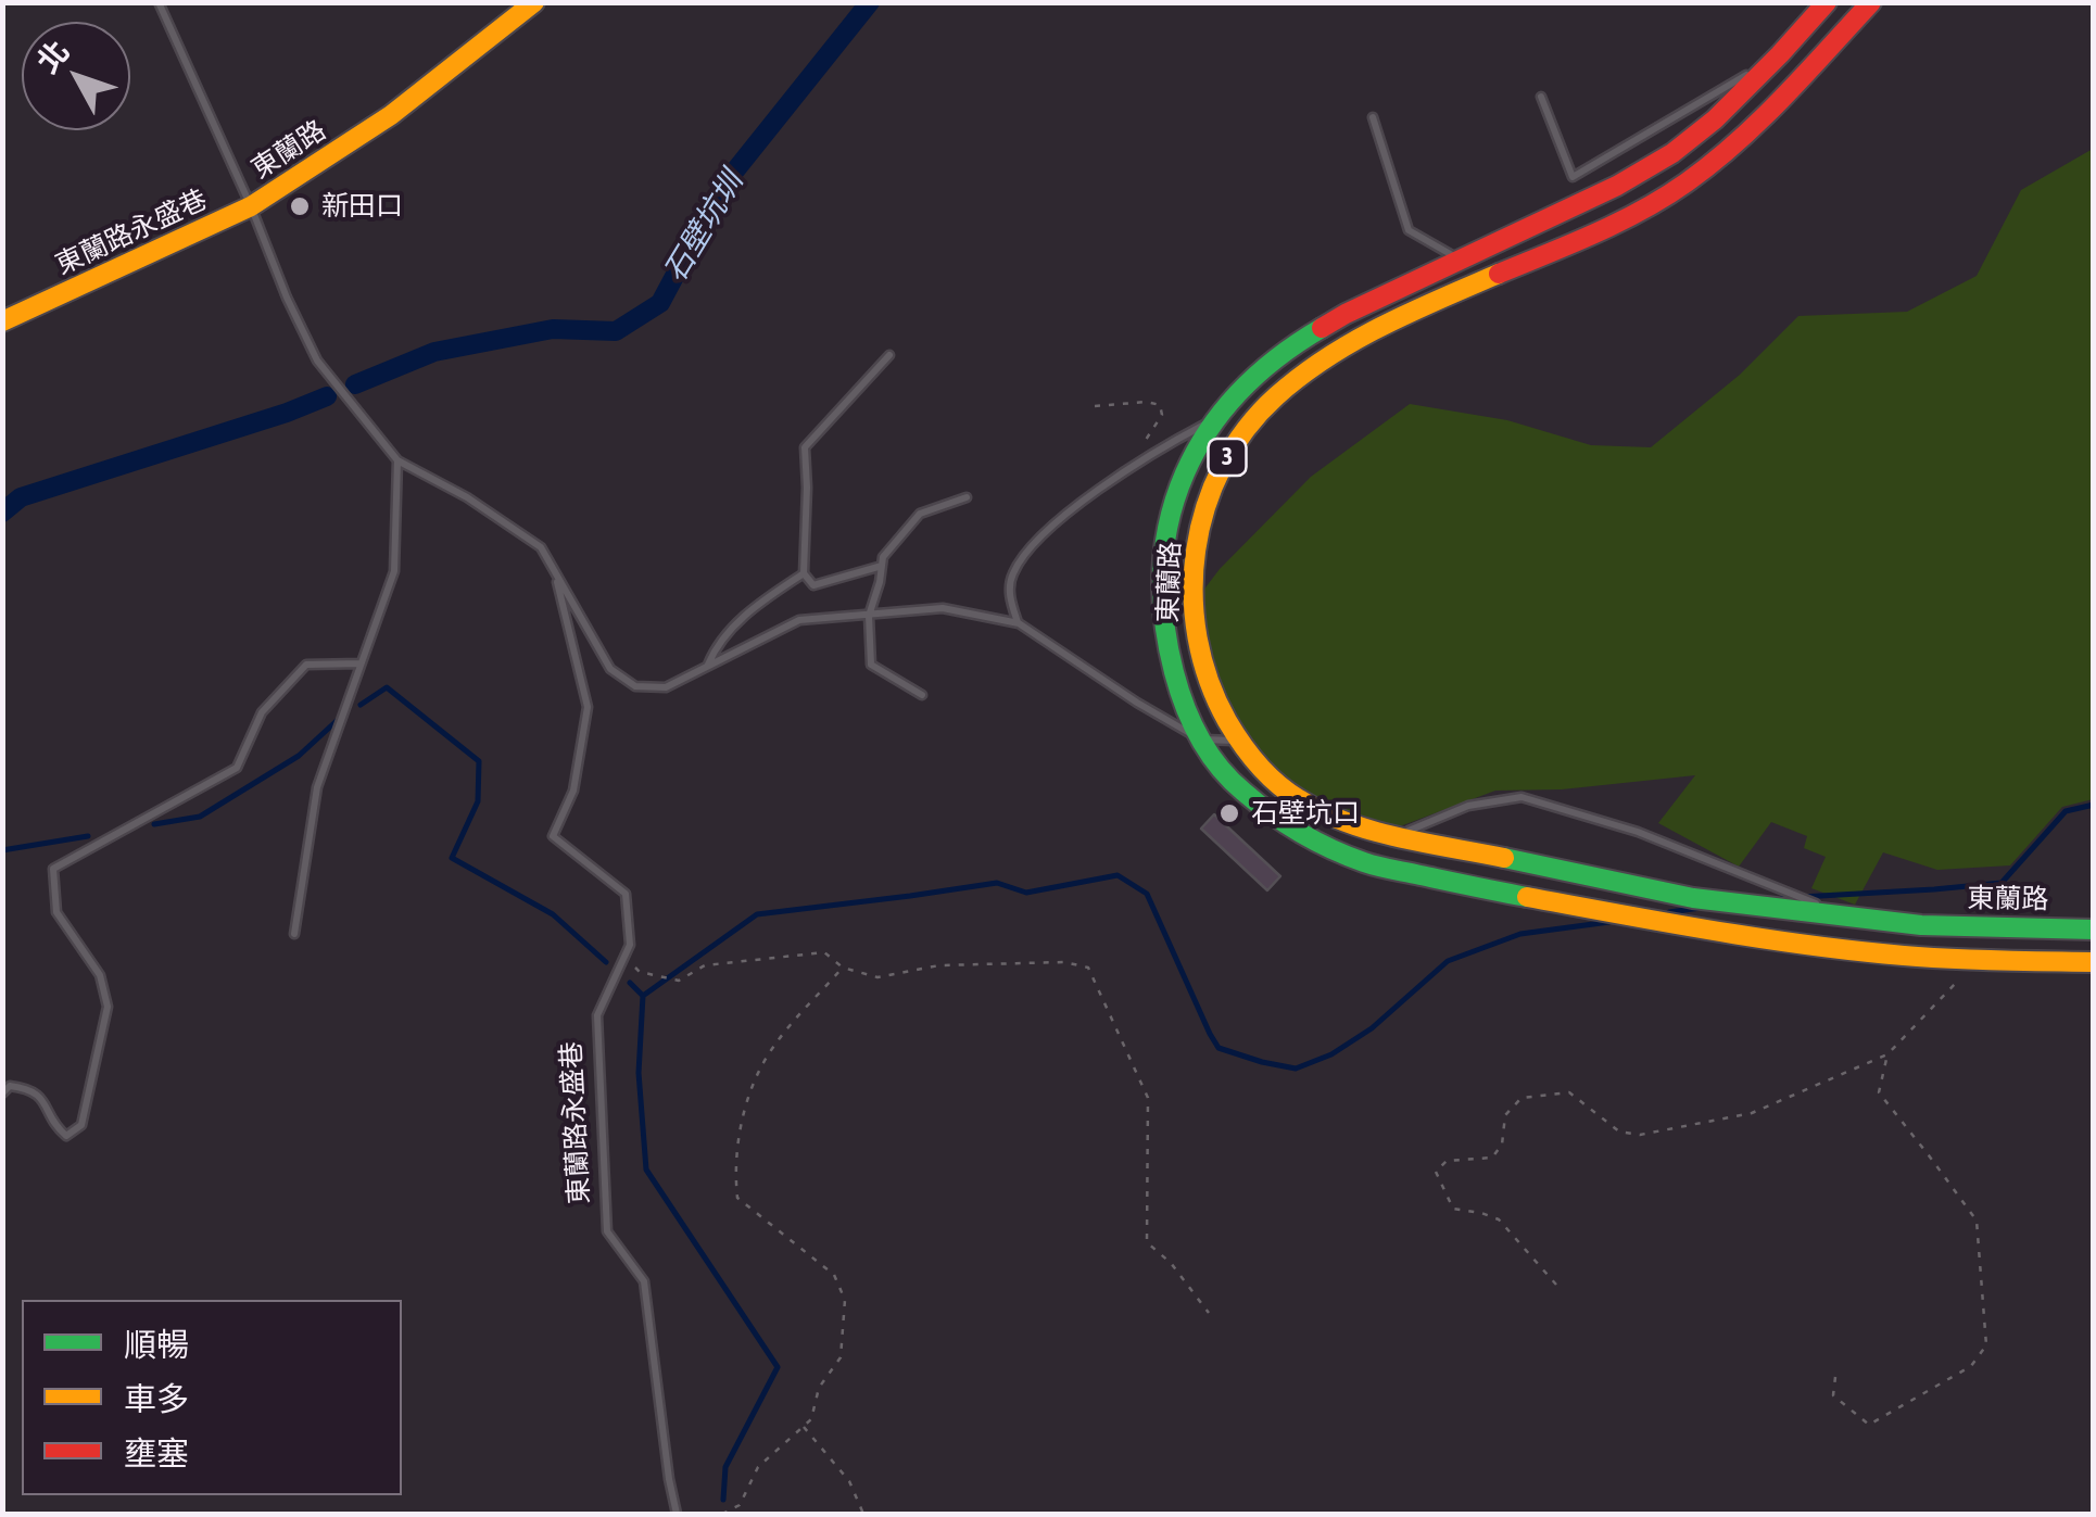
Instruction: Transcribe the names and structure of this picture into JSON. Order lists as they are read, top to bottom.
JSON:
{
  "streets": {
    "main road": ["東蘭路", "東蘭路永盛巷", "3"]
  },
  "crossings": [
    ["東蘭路", "東蘭路永盛巷"]
  ],
  "water": ["石壁坑圳"],
  "places": ["新田口", "石壁坑口"],
  "legend": ["順暢", "車多", "壅塞"],
  "north": "top left"
}
